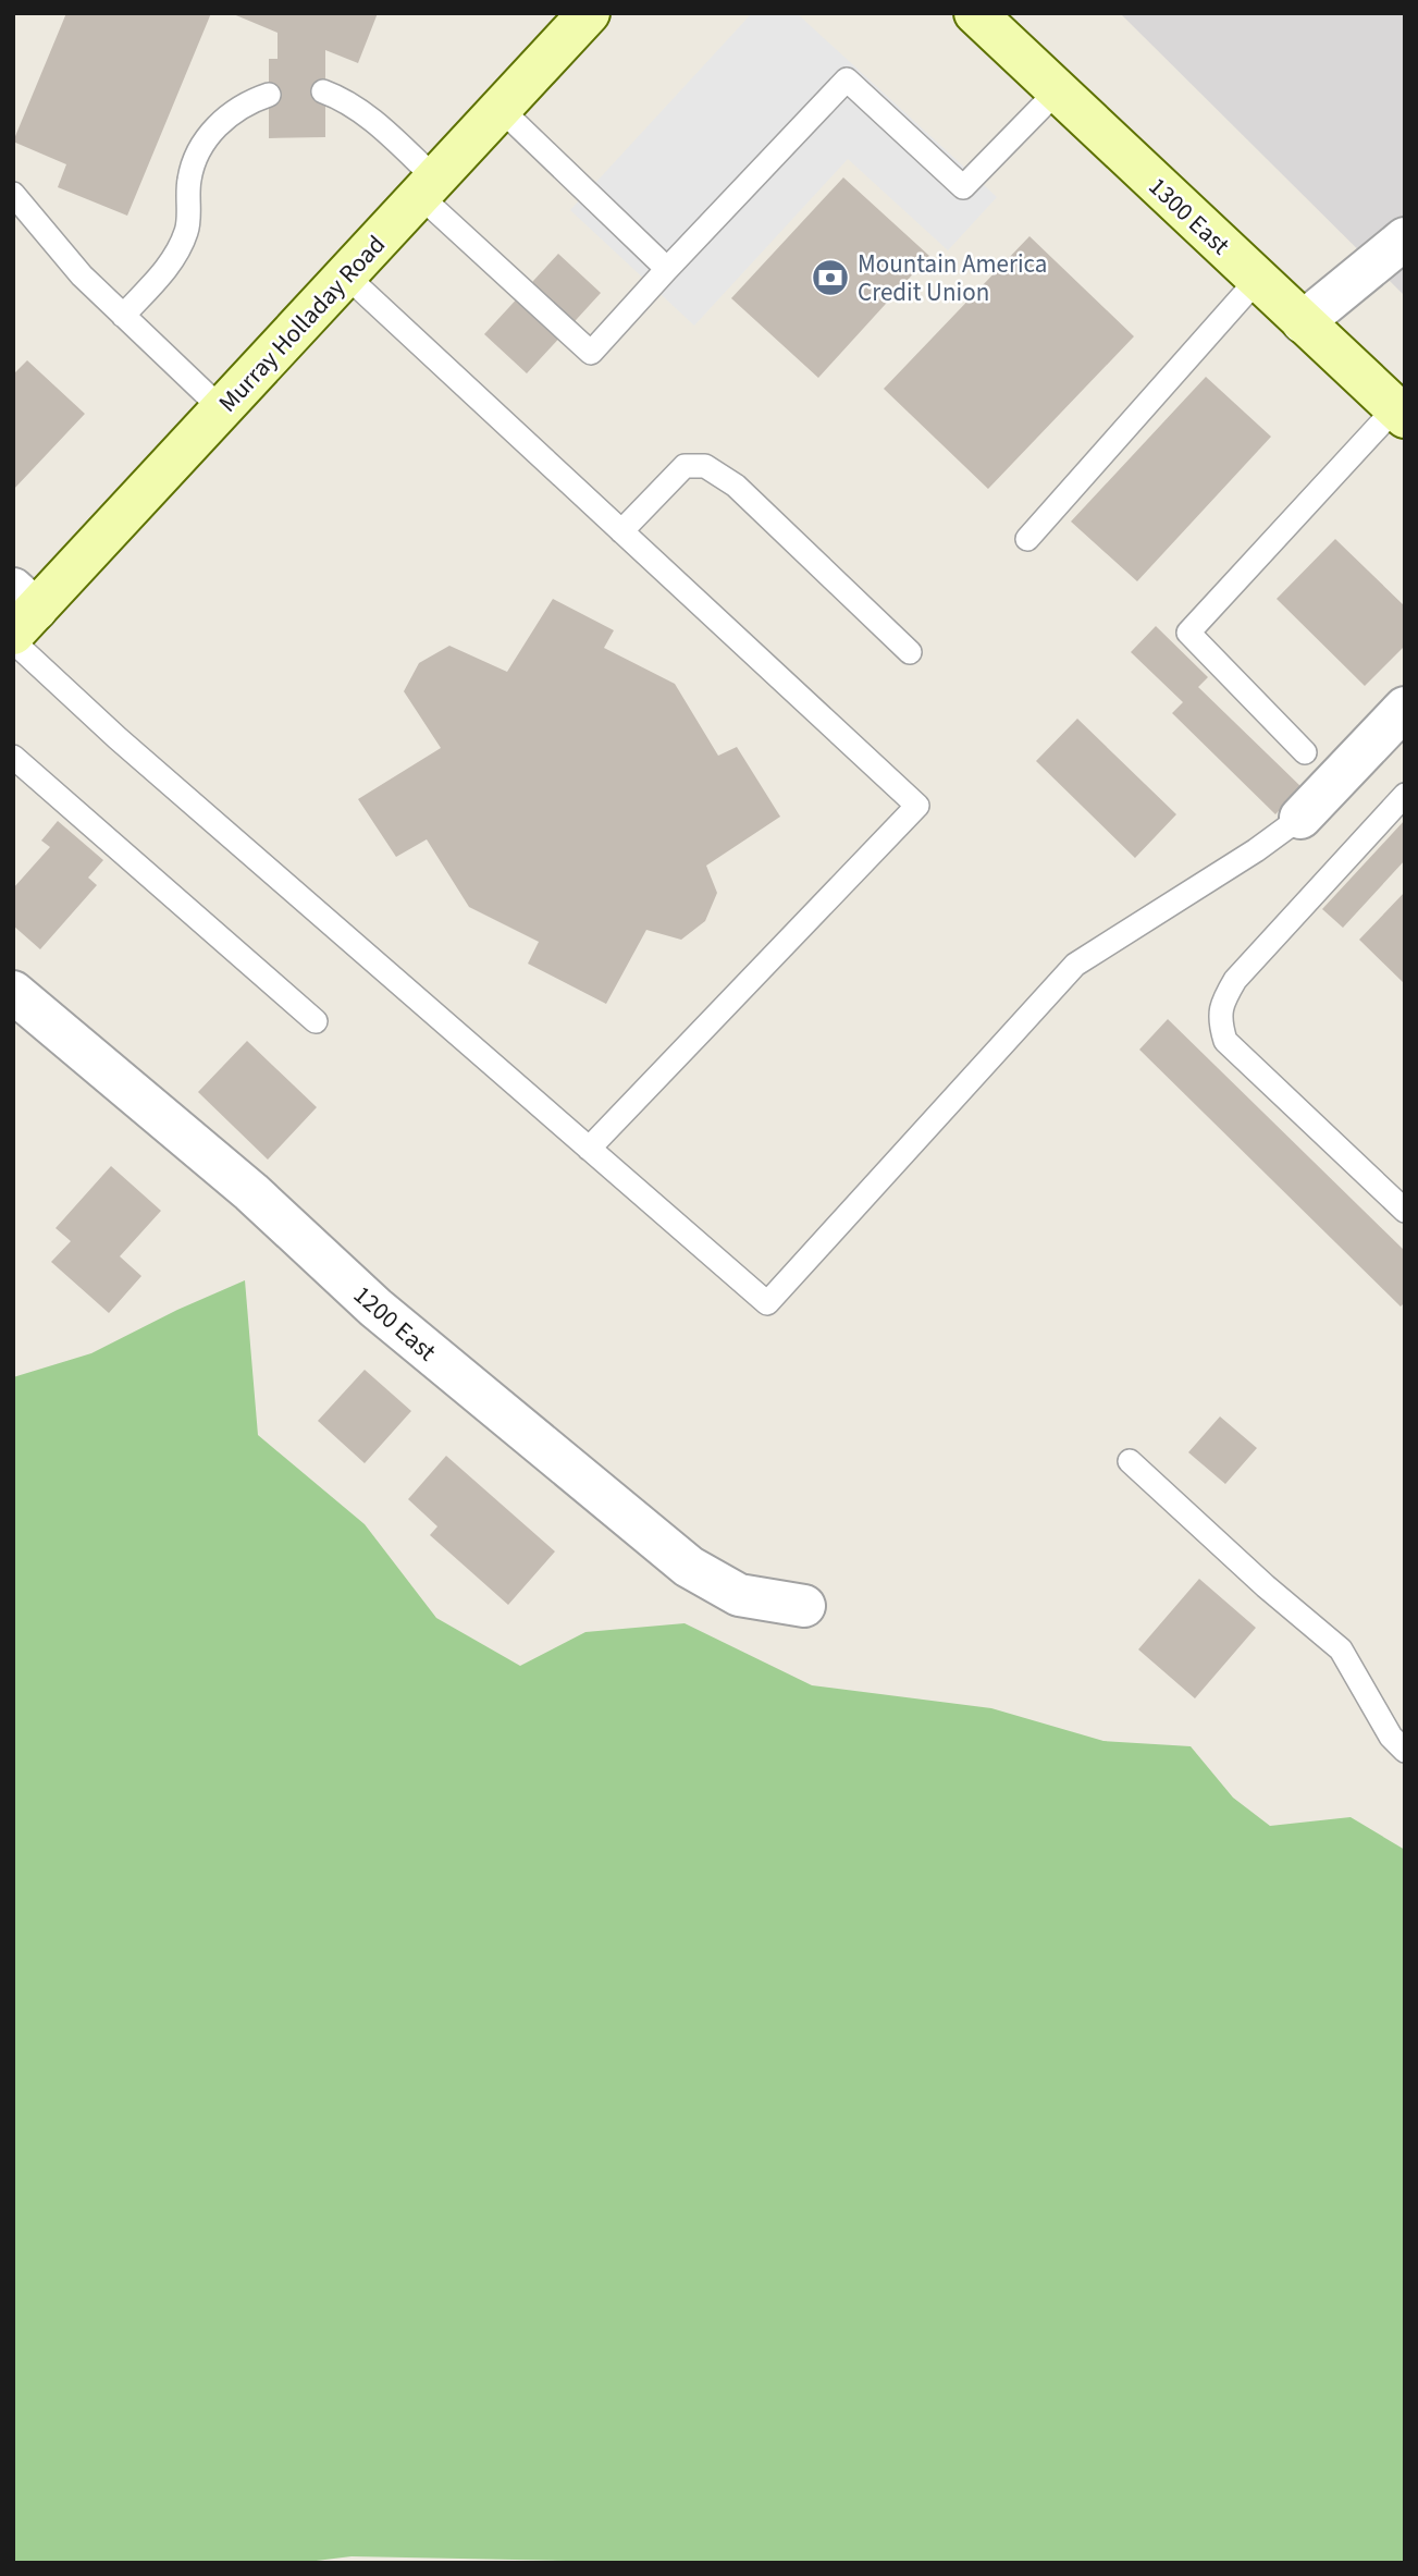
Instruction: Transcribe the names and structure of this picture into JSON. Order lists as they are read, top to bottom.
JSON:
{
  "streets": {
    "main road": ["1300 East", "Murray Holladay Road"],
    "street": ["1200 East"]
  },
  "places": {
    "bank": ["Mountain America Credit Union"]
  }
}
